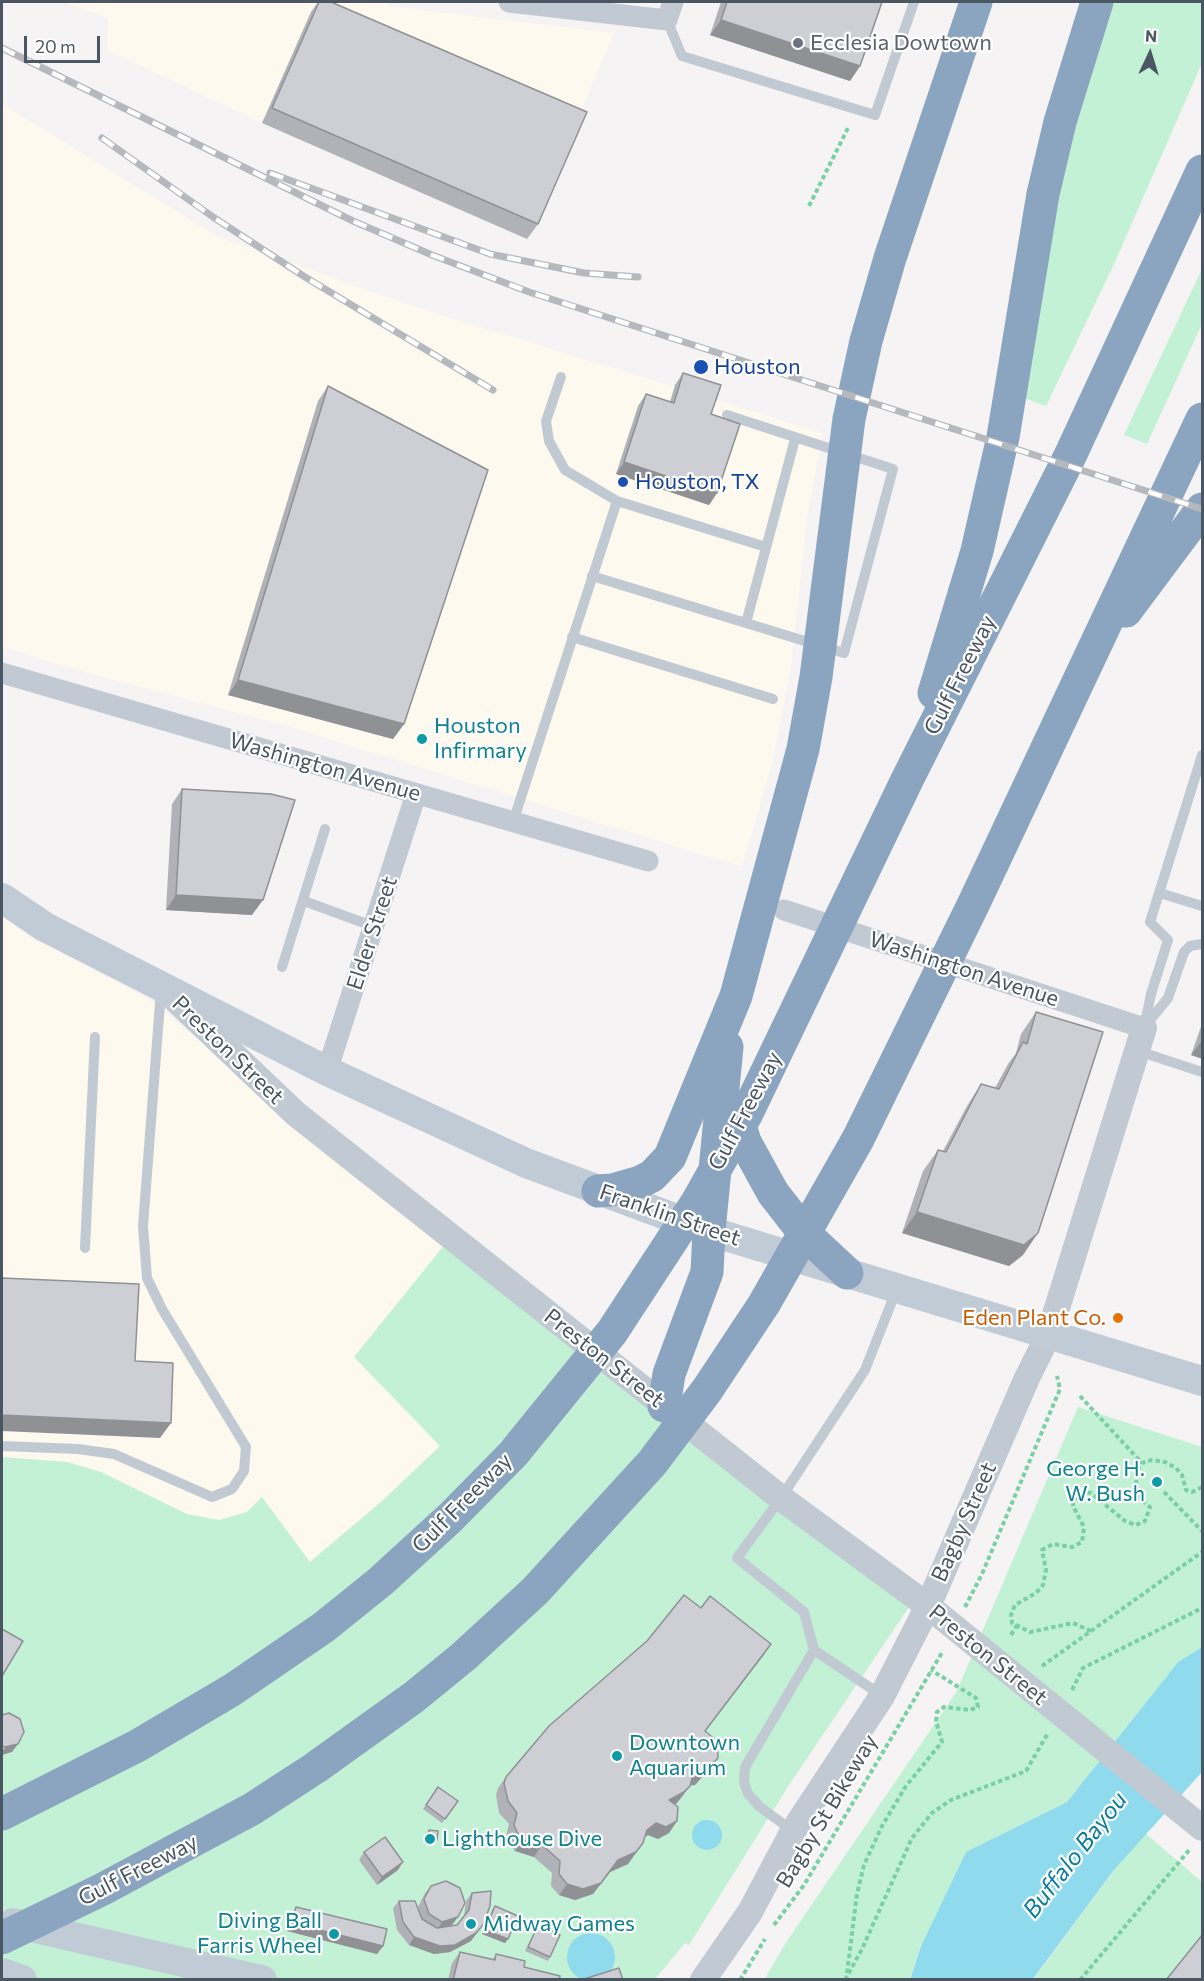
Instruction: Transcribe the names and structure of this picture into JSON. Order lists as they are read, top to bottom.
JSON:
{
  "streets": {
    "highway": ["Gulf Freeway"],
    "main road": ["Preston Street", "Franklin Street"],
    "street": ["Washington Avenue", "Elder Street", "Bagby Street"],
    "path": ["Bagby St Bikeway"]
  },
  "crossings": [
    ["Washington Avenue", "Elder Street"],
    ["Washington Avenue", "Bagby Street"],
    ["Elder Street", "Franklin Street"],
    ["Preston Street", "Franklin Street"],
    ["Preston Street", "Bagby Street"],
    ["Franklin Street", "Bagby Street"]
  ],
  "water": ["Buffalo Bayou"],
  "places": [
    "Ecclesia Dowtown",
    "Houston",
    "Houston, TX",
    "Houston Infirmary",
    "Eden Plant Co.",
    "George H. W. Bush",
    "Downtown Aquarium",
    "Lighthouse Dive",
    "Midway Games",
    "Diving Ball Farris Wheel"
  ],
  "scale_bar": "20 m",
  "north": "top"
}
